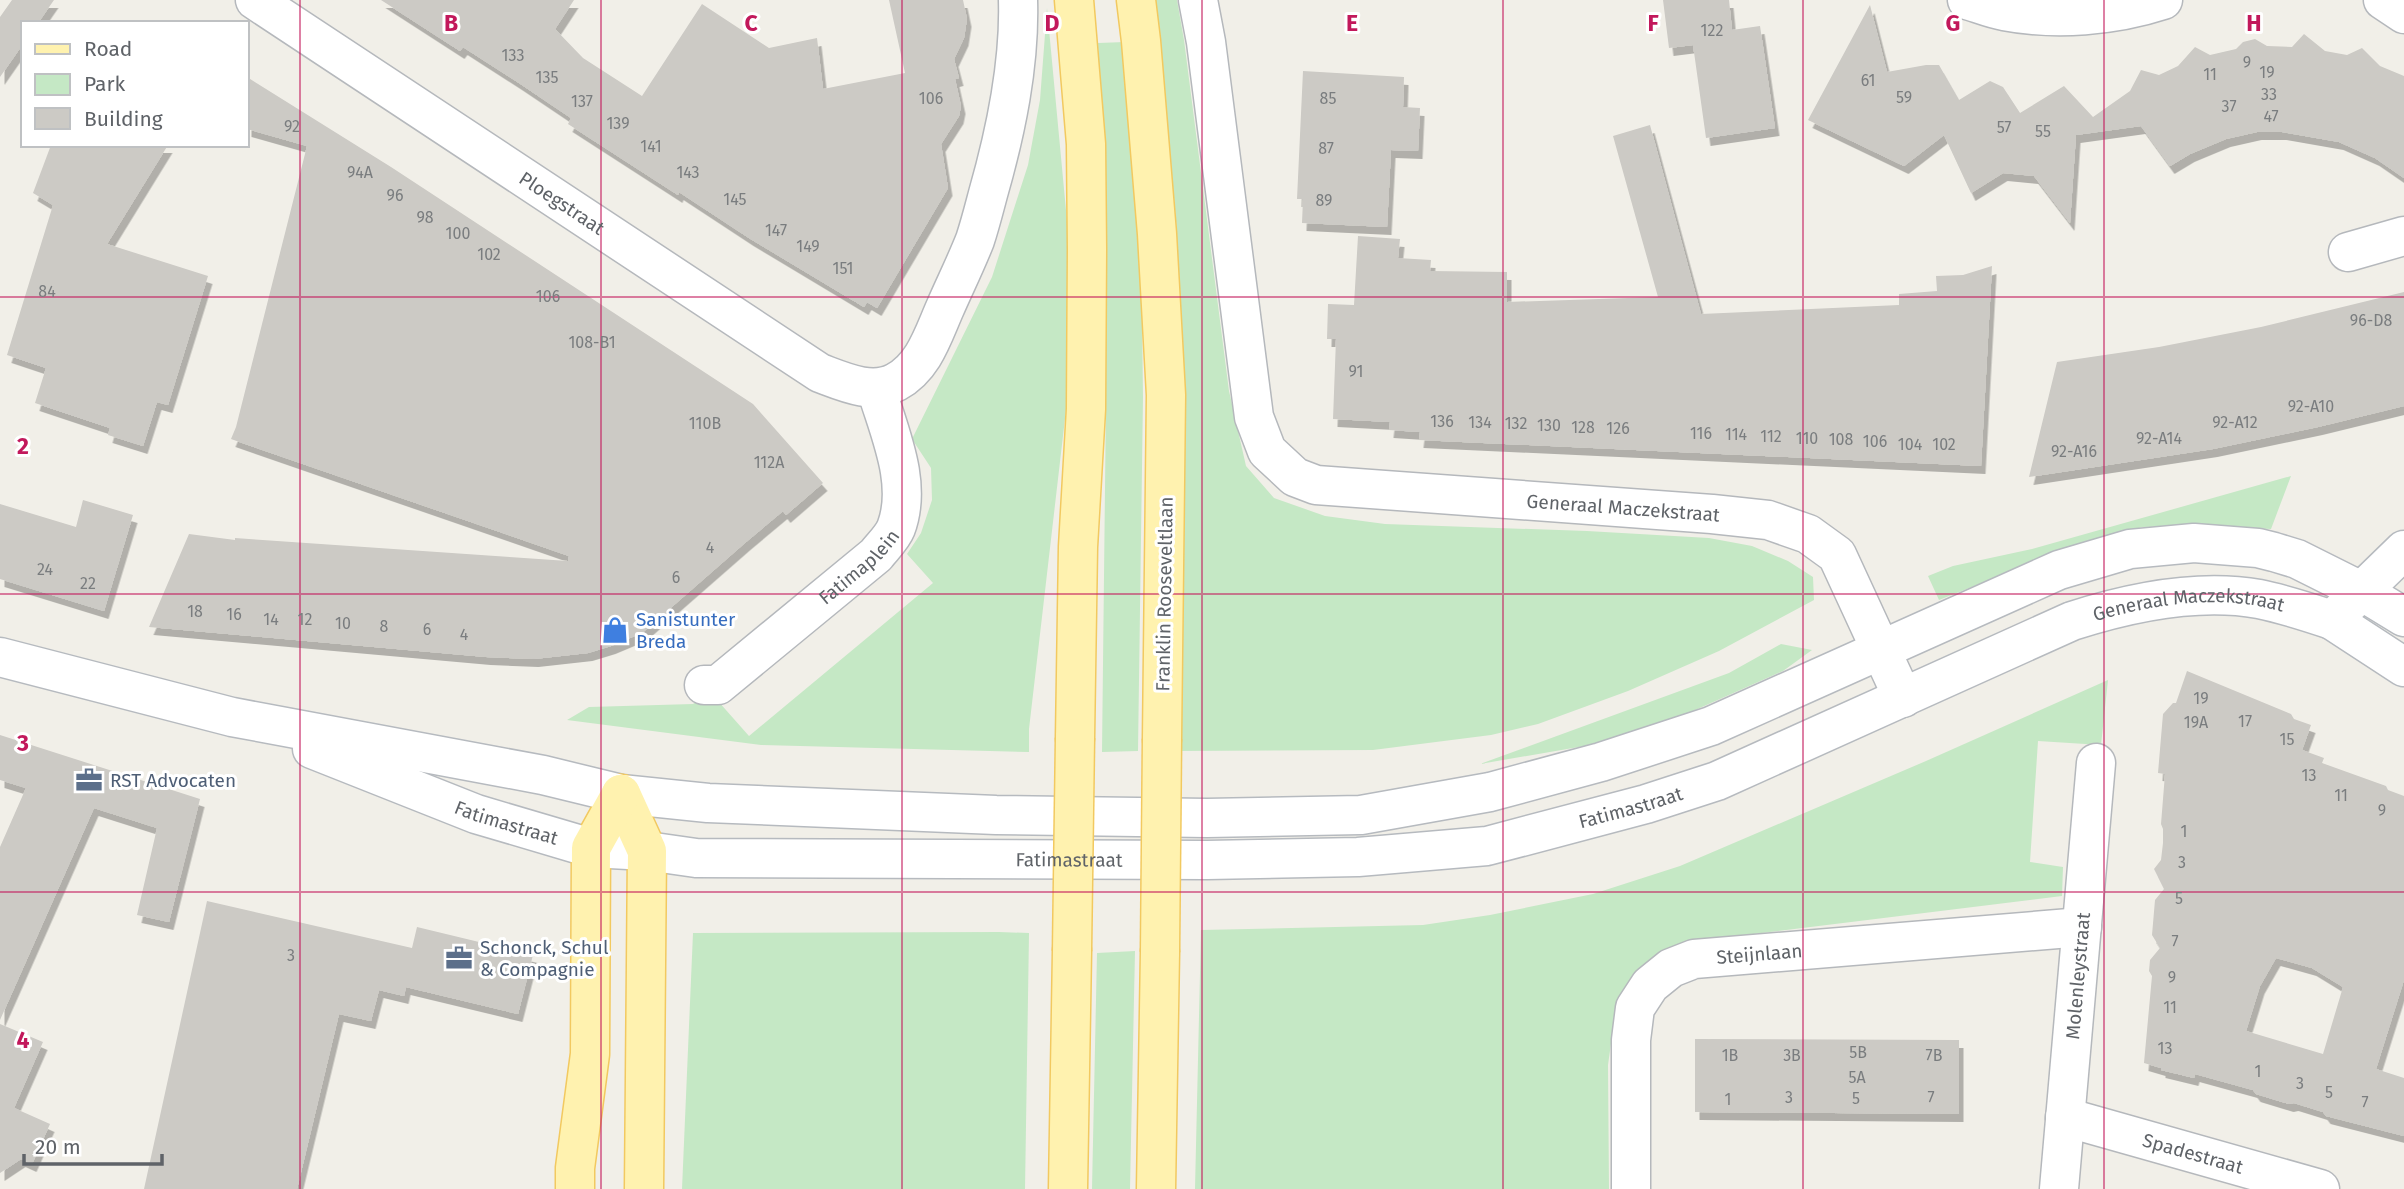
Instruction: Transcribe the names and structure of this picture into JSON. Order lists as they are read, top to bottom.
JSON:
{
  "streets": {
    "main road": ["Franklin Rooseveltlaan"],
    "street": [
      "Ploegstraat",
      "Generaal Maczekstraat",
      "Fatimaplein",
      "Fatimastraat",
      "Steijnlaan",
      "Molenleystraat",
      "Spadestraat"
    ]
  },
  "crossings": [
    ["Ploegstraat", "Fatimaplein"],
    ["Generaal Maczekstraat", "Fatimastraat"],
    ["Steijnlaan", "Molenleystraat"],
    ["Molenleystraat", "Spadestraat"]
  ],
  "places": {
    "shop": ["Sanistunter Breda"],
    "office": ["RST Advocaten", "Schonck, Schul & Compagnie"]
  },
  "house_numbers": [
    "122",
    "133",
    "9",
    "19",
    "11",
    "135",
    "61",
    "33",
    "59",
    "106",
    "85",
    "137",
    "37",
    "47",
    "139",
    "92",
    "57",
    "55",
    "141",
    "87",
    "94A",
    "143",
    "96",
    "145",
    "89",
    "98",
    "147",
    "100",
    "149",
    "102",
    "151",
    "84",
    "106",
    "96-D8",
    "108-B1",
    "91",
    "92-A10",
    "136",
    "134",
    "92-A12",
    "110B",
    "132",
    "130",
    "128",
    "126",
    "116",
    "114",
    "112",
    "110",
    "92-A14",
    "108",
    "106",
    "104",
    "102",
    "92-A16",
    "112A",
    "4",
    "24",
    "6",
    "22",
    "18",
    "16",
    "14",
    "12",
    "10",
    "8",
    "6",
    "4",
    "19",
    "17",
    "19A",
    "15",
    "13",
    "11",
    "9",
    "1",
    "3",
    "5",
    "7",
    "3",
    "9",
    "11",
    "13",
    "5B",
    "1B",
    "3B",
    "7B",
    "1",
    "5A",
    "3",
    "5",
    "3",
    "7",
    "5",
    "1",
    "7"
  ],
  "legend": ["Road", "Park", "Building"],
  "scale_bar": "20 m",
  "grid": {
    "columns": [
      "B",
      "C",
      "D",
      "E",
      "F",
      "G",
      "H"
    ],
    "rows": ["2", "3", "4"]
  }
}
